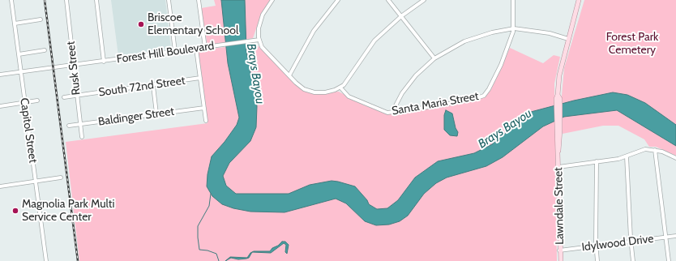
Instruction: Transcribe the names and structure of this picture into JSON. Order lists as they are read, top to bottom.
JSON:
{
  "streets": {
    "main road": ["Lawndale Street"],
    "street": [
      "Forest Hill Boulevard",
      "Rusk Street",
      "South 72nd Street",
      "Santa Maria Street",
      "Baldinger Street",
      "Capitol Street",
      "Idylwood Drive"
    ]
  },
  "crossings": [
    ["Forest Hill Boulevard", "Rusk Street"],
    ["Forest Hill Boulevard", "Capitol Street"],
    ["Rusk Street", "South 72nd Street"],
    ["Rusk Street", "Baldinger Street"],
    ["Lawndale Street", "Idylwood Drive"]
  ],
  "water": ["Brays Bayou"],
  "parks": ["Forest Park Cemetery"],
  "places": ["Briscoe Elementary School", "Magnolia Park Multi Service Center"]
}
